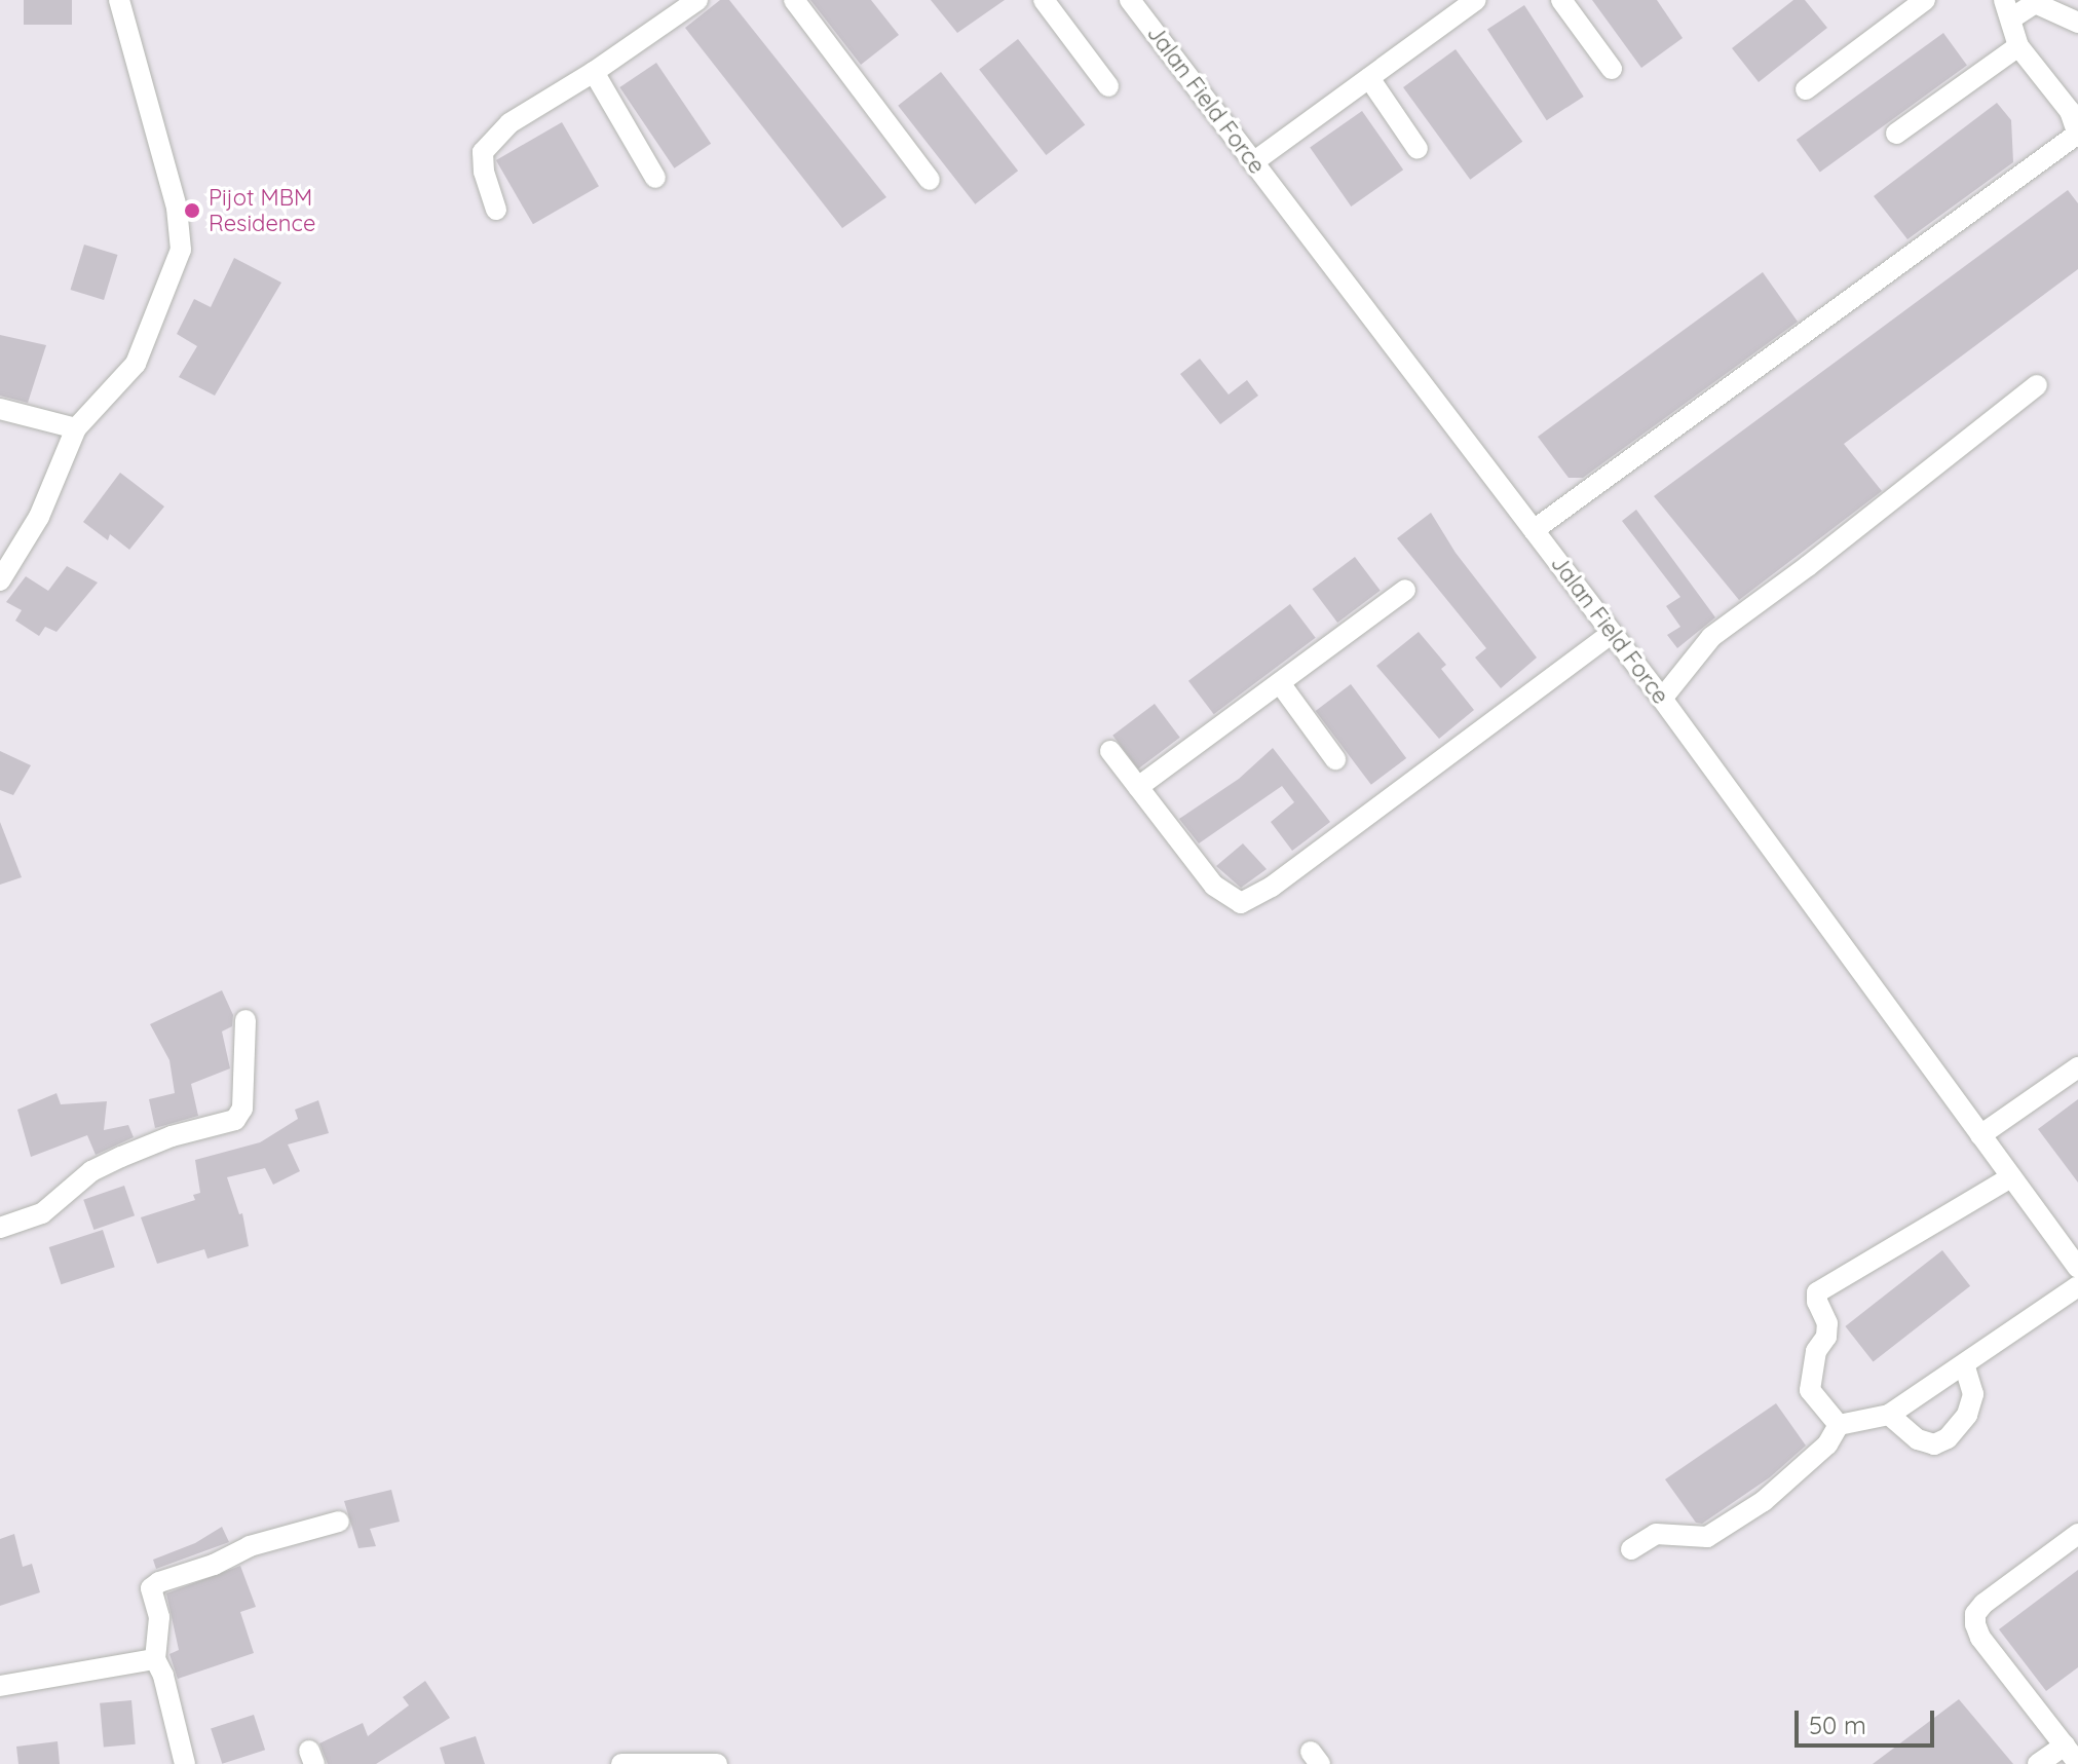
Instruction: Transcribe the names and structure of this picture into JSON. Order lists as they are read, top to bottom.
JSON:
{
  "streets": {
    "street": ["Jalan Field Force"]
  },
  "places": ["Pijot MBM Residence"],
  "scale_bar": "50 m"
}
